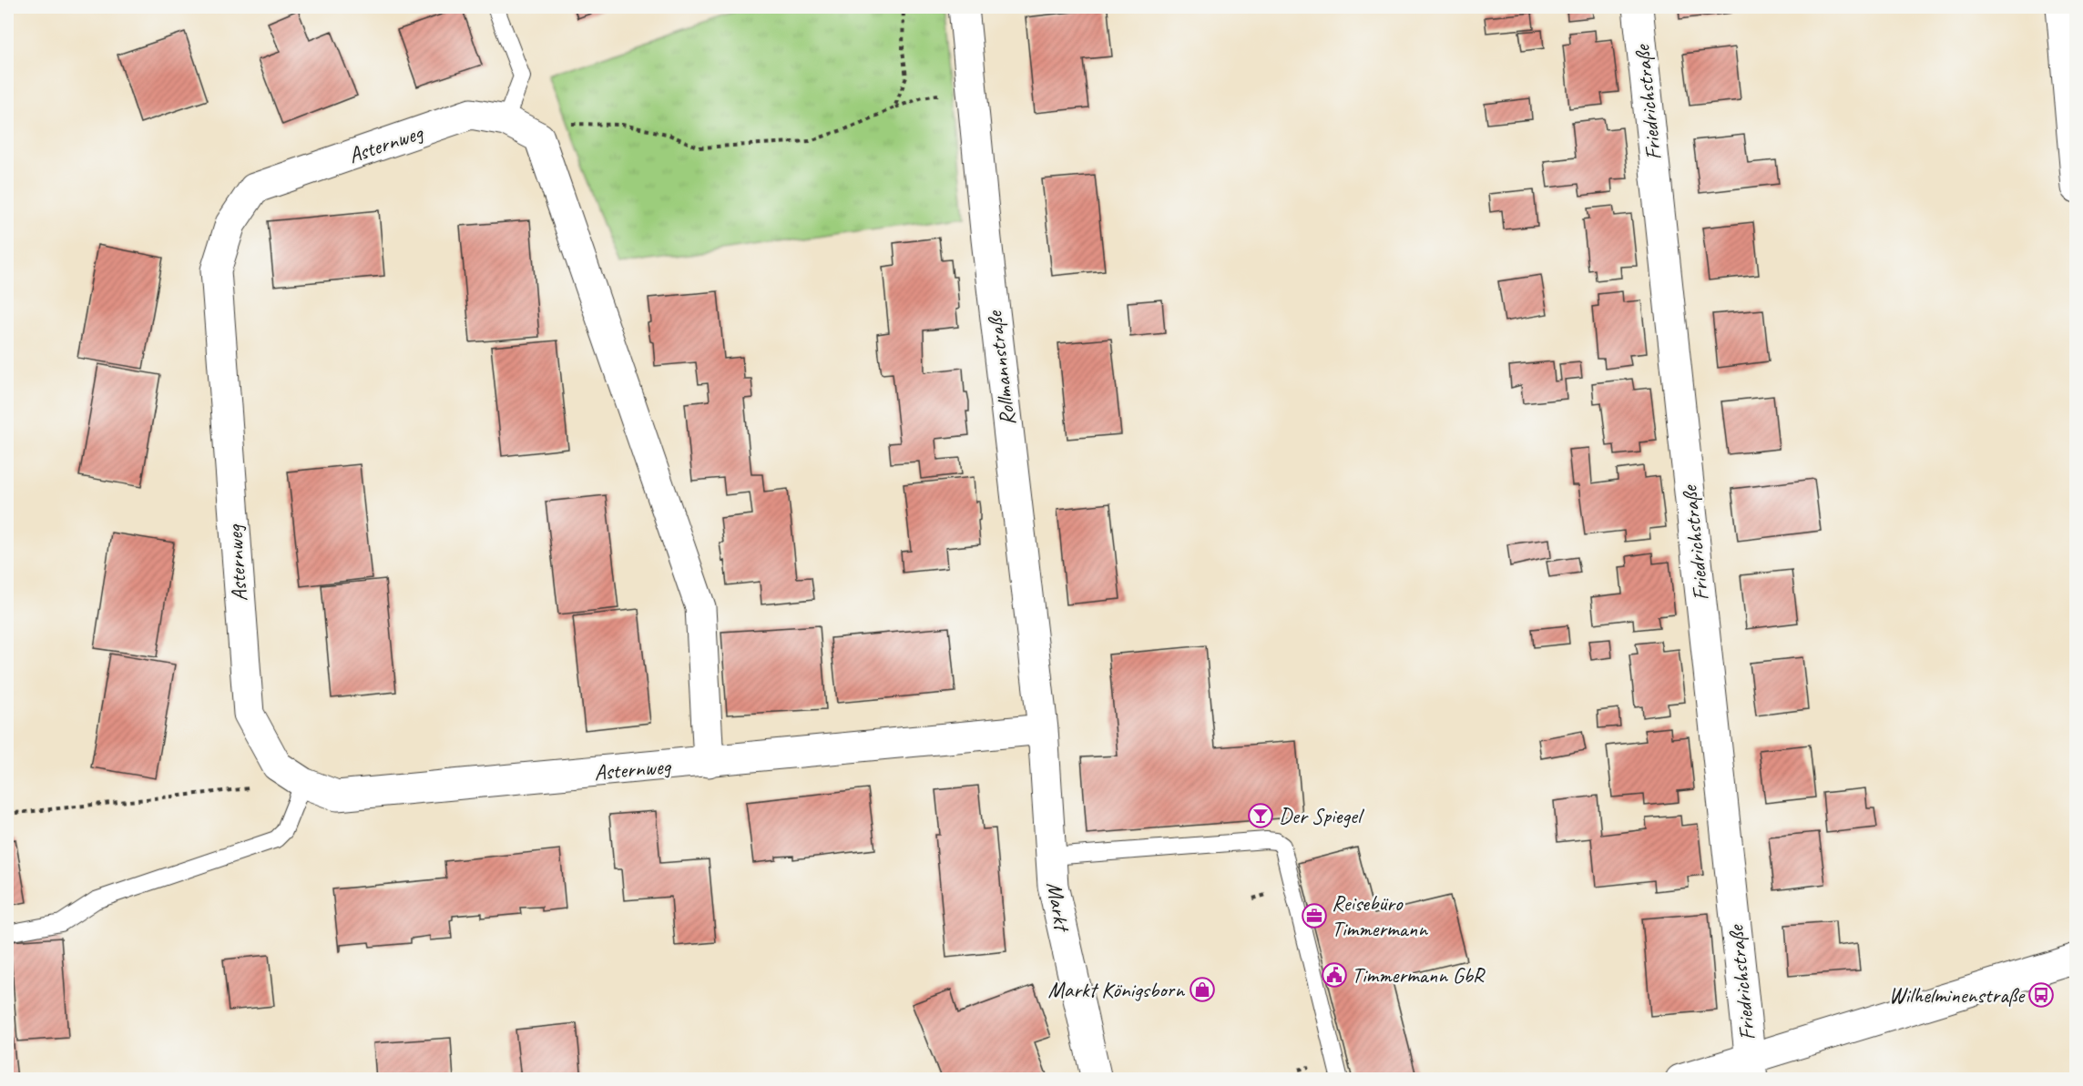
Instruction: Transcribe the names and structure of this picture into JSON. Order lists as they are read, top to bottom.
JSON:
{
  "streets": {
    "street": [
      "Friedrichstraße",
      "Asternweg",
      "Rollmannstraße",
      "Markt"
    ]
  },
  "crossings": [
    ["Asternweg", "Rollmannstraße"],
    ["Asternweg", "Markt"],
    ["Rollmannstraße", "Markt"]
  ],
  "places": {
    "bar": ["Der Spiegel"],
    "office": ["Reisebüro Timmermann"],
    "public building": ["Timmermann GbR"],
    "shop": ["Markt Königsborn"],
    "bus stop": ["Wilhelminenstraße"]
  }
}
